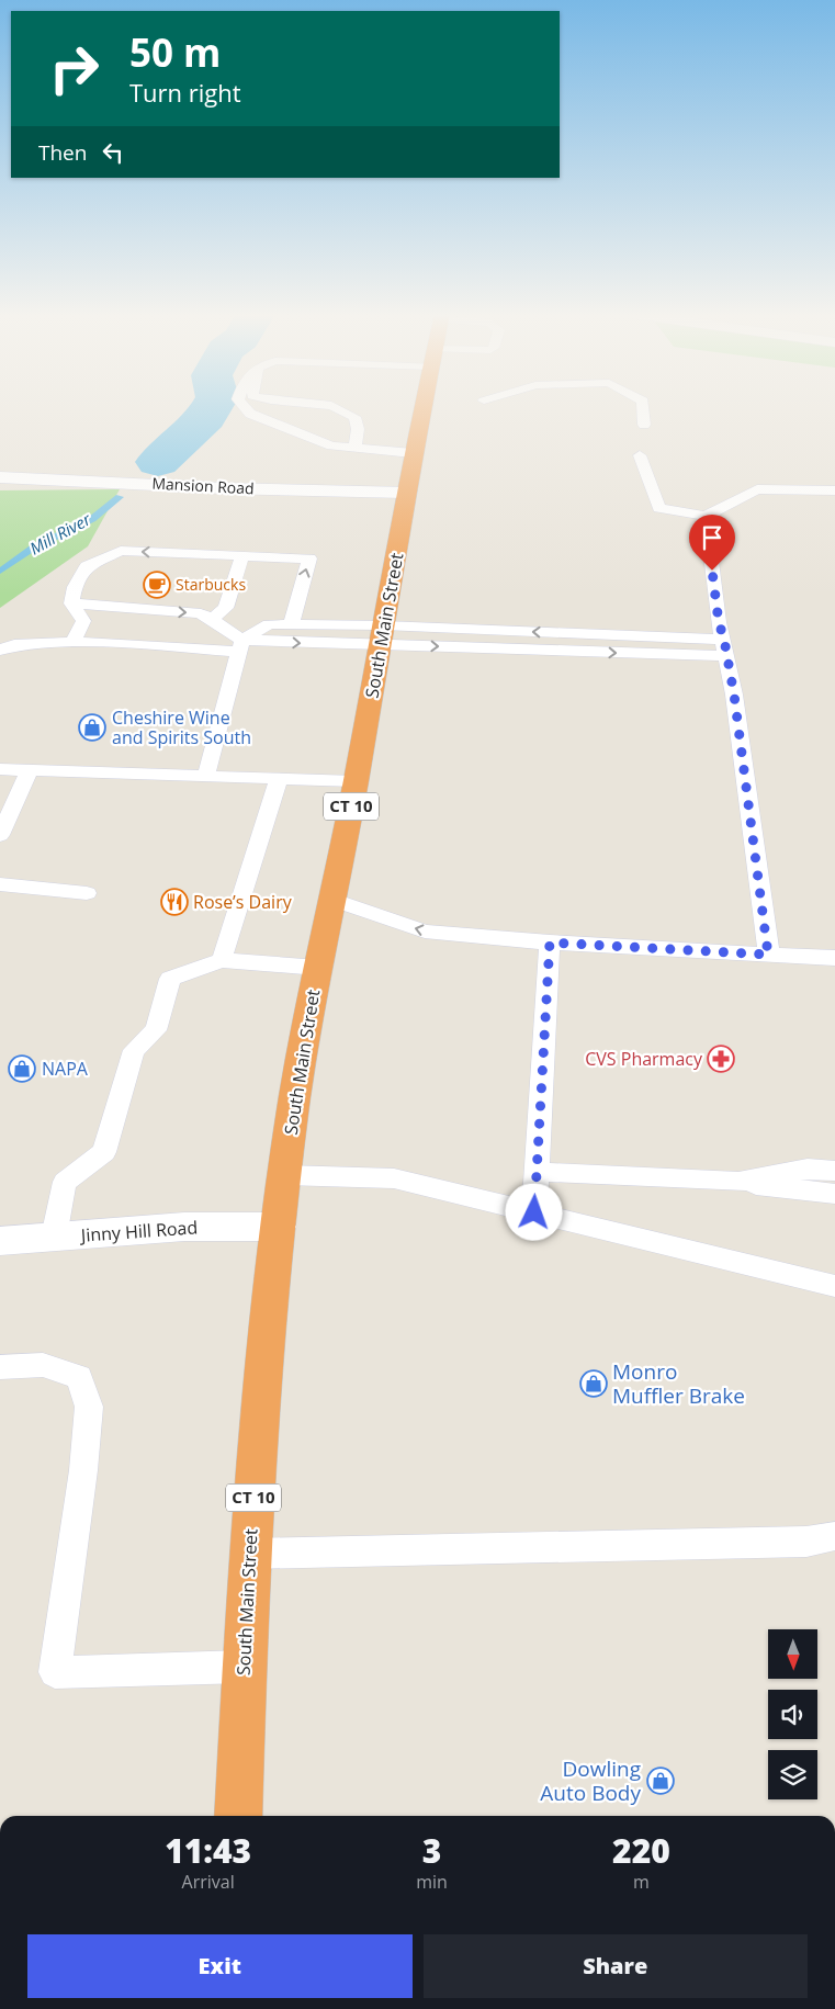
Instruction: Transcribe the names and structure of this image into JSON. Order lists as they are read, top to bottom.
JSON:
{
  "streets": {
    "highway": ["South Main Street", "CT 10"],
    "street": ["Mansion Road", "Jinny Hill Road"]
  },
  "crossings": [
    ["Mansion Road", "South Main Street"],
    ["South Main Street", "Jinny Hill Road"]
  ],
  "water": ["Mill River"],
  "places": {
    "cafe": ["Starbucks"],
    "shop": [
      "Cheshire Wine and Spirits South",
      "NAPA",
      "Monro Muffler Brake",
      "Dowling Auto Body"
    ],
    "restaurant": ["Rose’s Dairy"],
    "pharmacy": ["CVS Pharmacy"]
  },
  "north": "bottom",
  "page": {
    "turn": ["50 m", "Turn right"],
    "then": "Then",
    "eta": [
      "11:43",
      "Arrival",
      "3",
      "min",
      "220",
      "m"
    ],
    "buttons": ["Exit", "Share"]
  }
}
